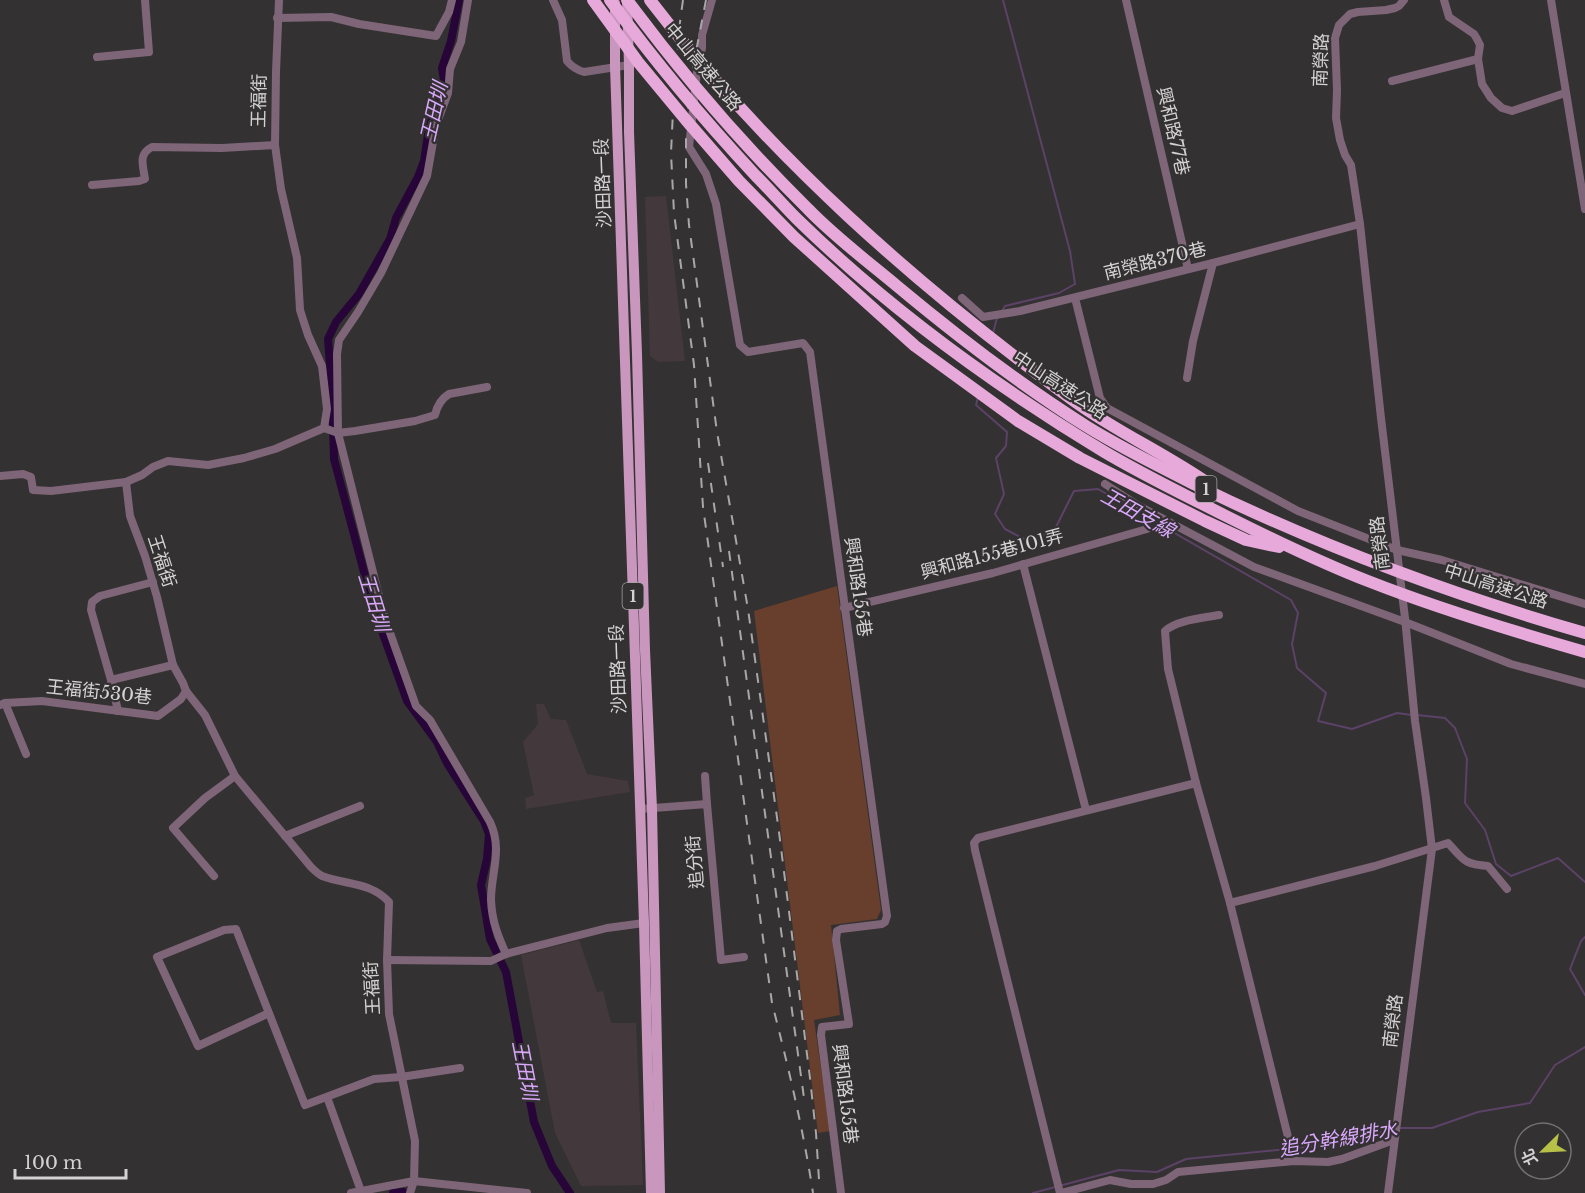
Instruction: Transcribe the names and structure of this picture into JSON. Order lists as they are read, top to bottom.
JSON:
{
  "streets": {
    "highway": ["中山高速公路", "1"],
    "main road": ["沙田路一段"],
    "street": [
      "南榮路",
      "王福街",
      "興和路77巷",
      "南榮路370巷",
      "興和路155巷101弄",
      "興和路155巷",
      "王福街530巷",
      "追分街"
    ]
  },
  "crossings": [
    ["南榮路", "南榮路370巷"],
    ["中山高速公路", "沙田路一段"],
    ["王福街", "王福街530巷"],
    ["興和路77巷", "南榮路370巷"],
    ["興和路155巷101弄", "興和路155巷"]
  ],
  "water": ["王田圳", "王田支線", "追分幹線排水"],
  "scale_bar": "100 m",
  "north": "bottom left"
}
